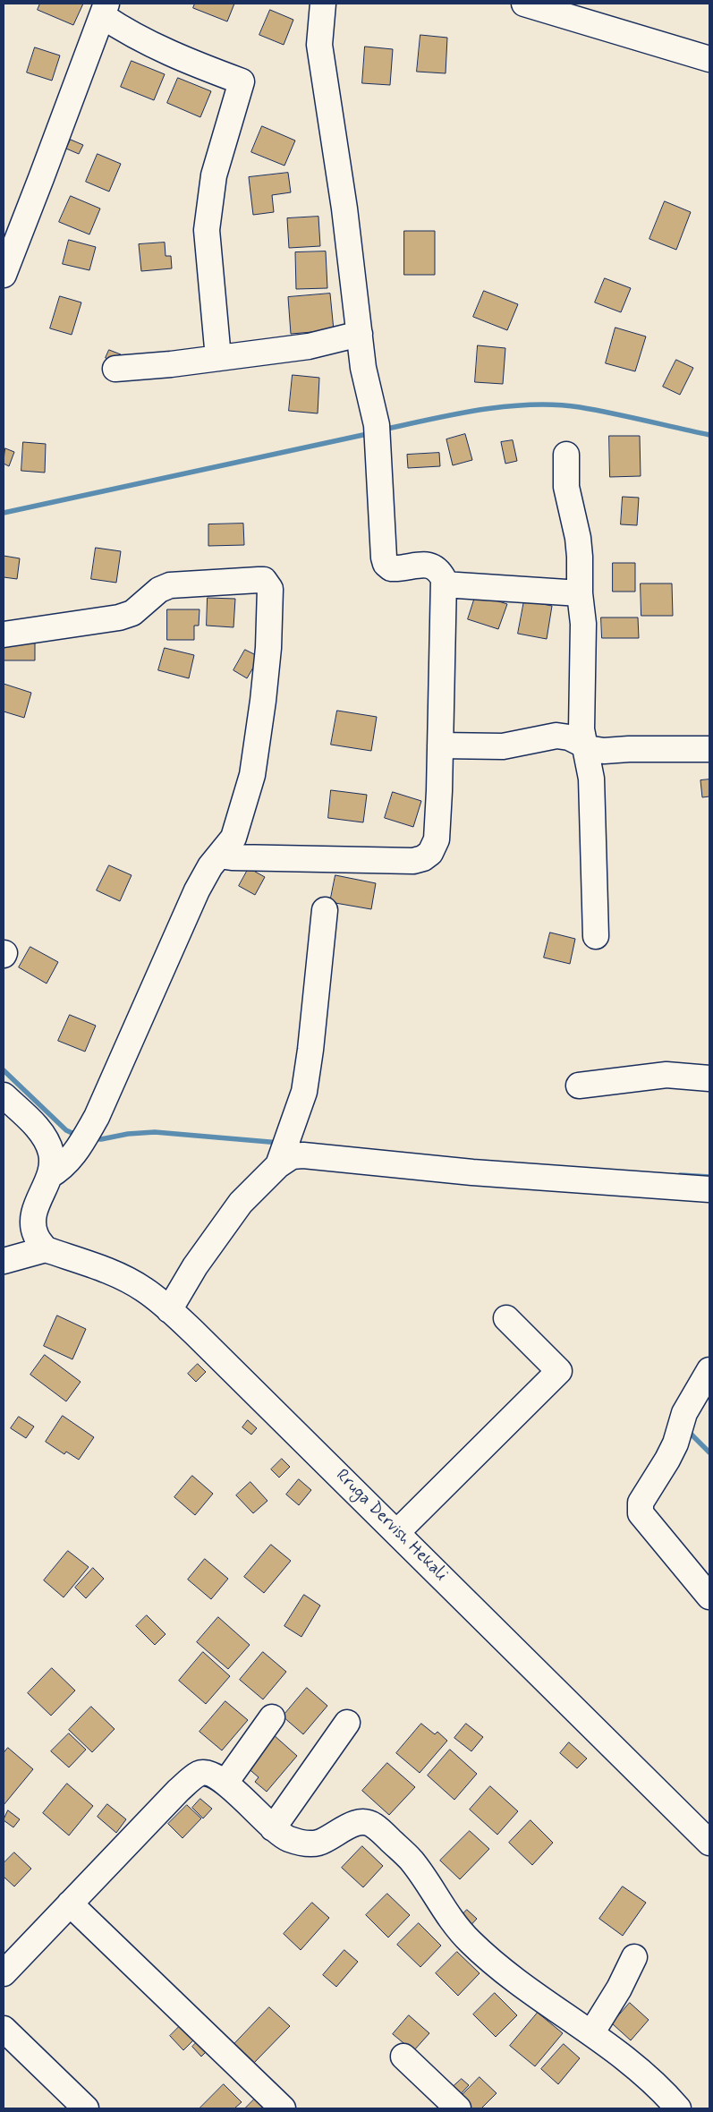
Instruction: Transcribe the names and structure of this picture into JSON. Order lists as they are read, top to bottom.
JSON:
{
  "streets": {
    "street": ["Rruga Dervish Hekali"]
  }
}
